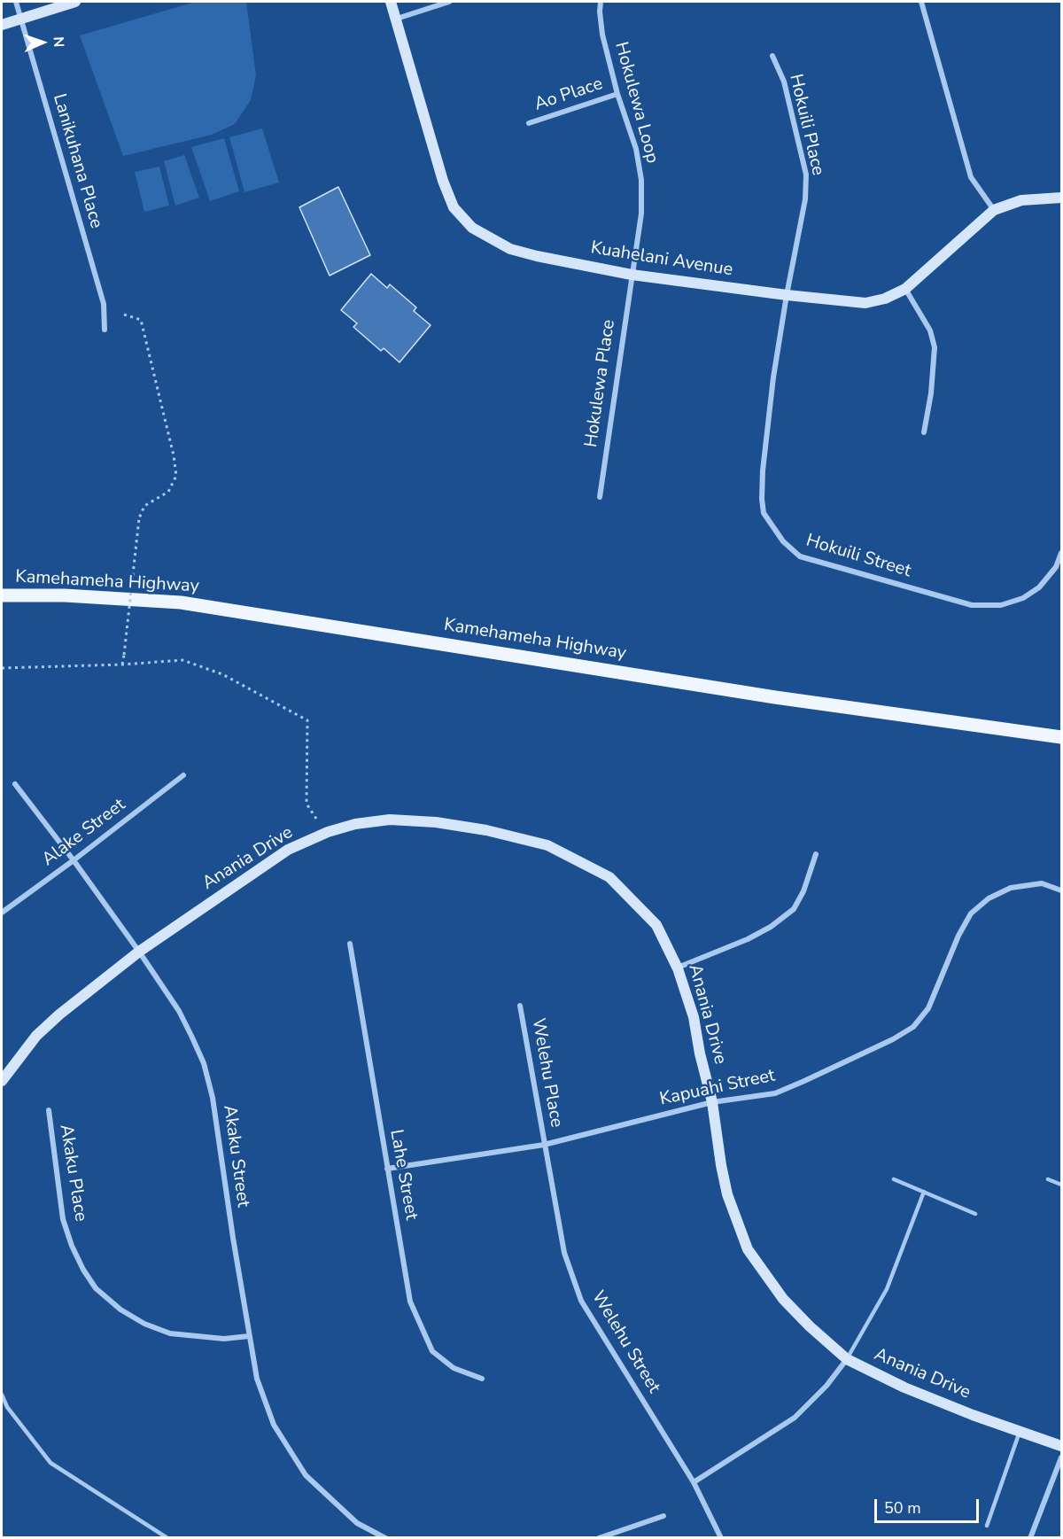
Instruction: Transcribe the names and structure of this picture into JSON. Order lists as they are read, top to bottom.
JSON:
{
  "streets": {
    "main road": ["Kamehameha Highway"],
    "street": [
      "Ao Place",
      "Hokulewa Loop",
      "Hokuili Place",
      "Lanikuhana Place",
      "Kuahelani Avenue",
      "Hokulewa Place",
      "Hokuili Street",
      "Alake Street",
      "Anania Drive",
      "Welehu Place",
      "Kapuahi Street",
      "Akaku Street",
      "Akaku Place",
      "Lahe Street",
      "Welehu Street"
    ]
  },
  "crossings": [
    ["Ao Place", "Hokulewa Loop"],
    ["Hokulewa Loop", "Kuahelani Avenue"],
    ["Hokulewa Loop", "Hokulewa Place"],
    ["Hokuili Place", "Kuahelani Avenue"],
    ["Hokuili Place", "Hokuili Street"],
    ["Kuahelani Avenue", "Hokulewa Place"],
    ["Kuahelani Avenue", "Hokuili Street"],
    ["Alake Street", "Akaku Street"],
    ["Anania Drive", "Kapuahi Street"],
    ["Anania Drive", "Akaku Street"],
    ["Welehu Place", "Kapuahi Street"],
    ["Welehu Place", "Welehu Street"],
    ["Kapuahi Street", "Lahe Street"],
    ["Kapuahi Street", "Welehu Street"],
    ["Akaku Street", "Akaku Place"]
  ],
  "scale_bar": "50 m",
  "north": "right"
}
